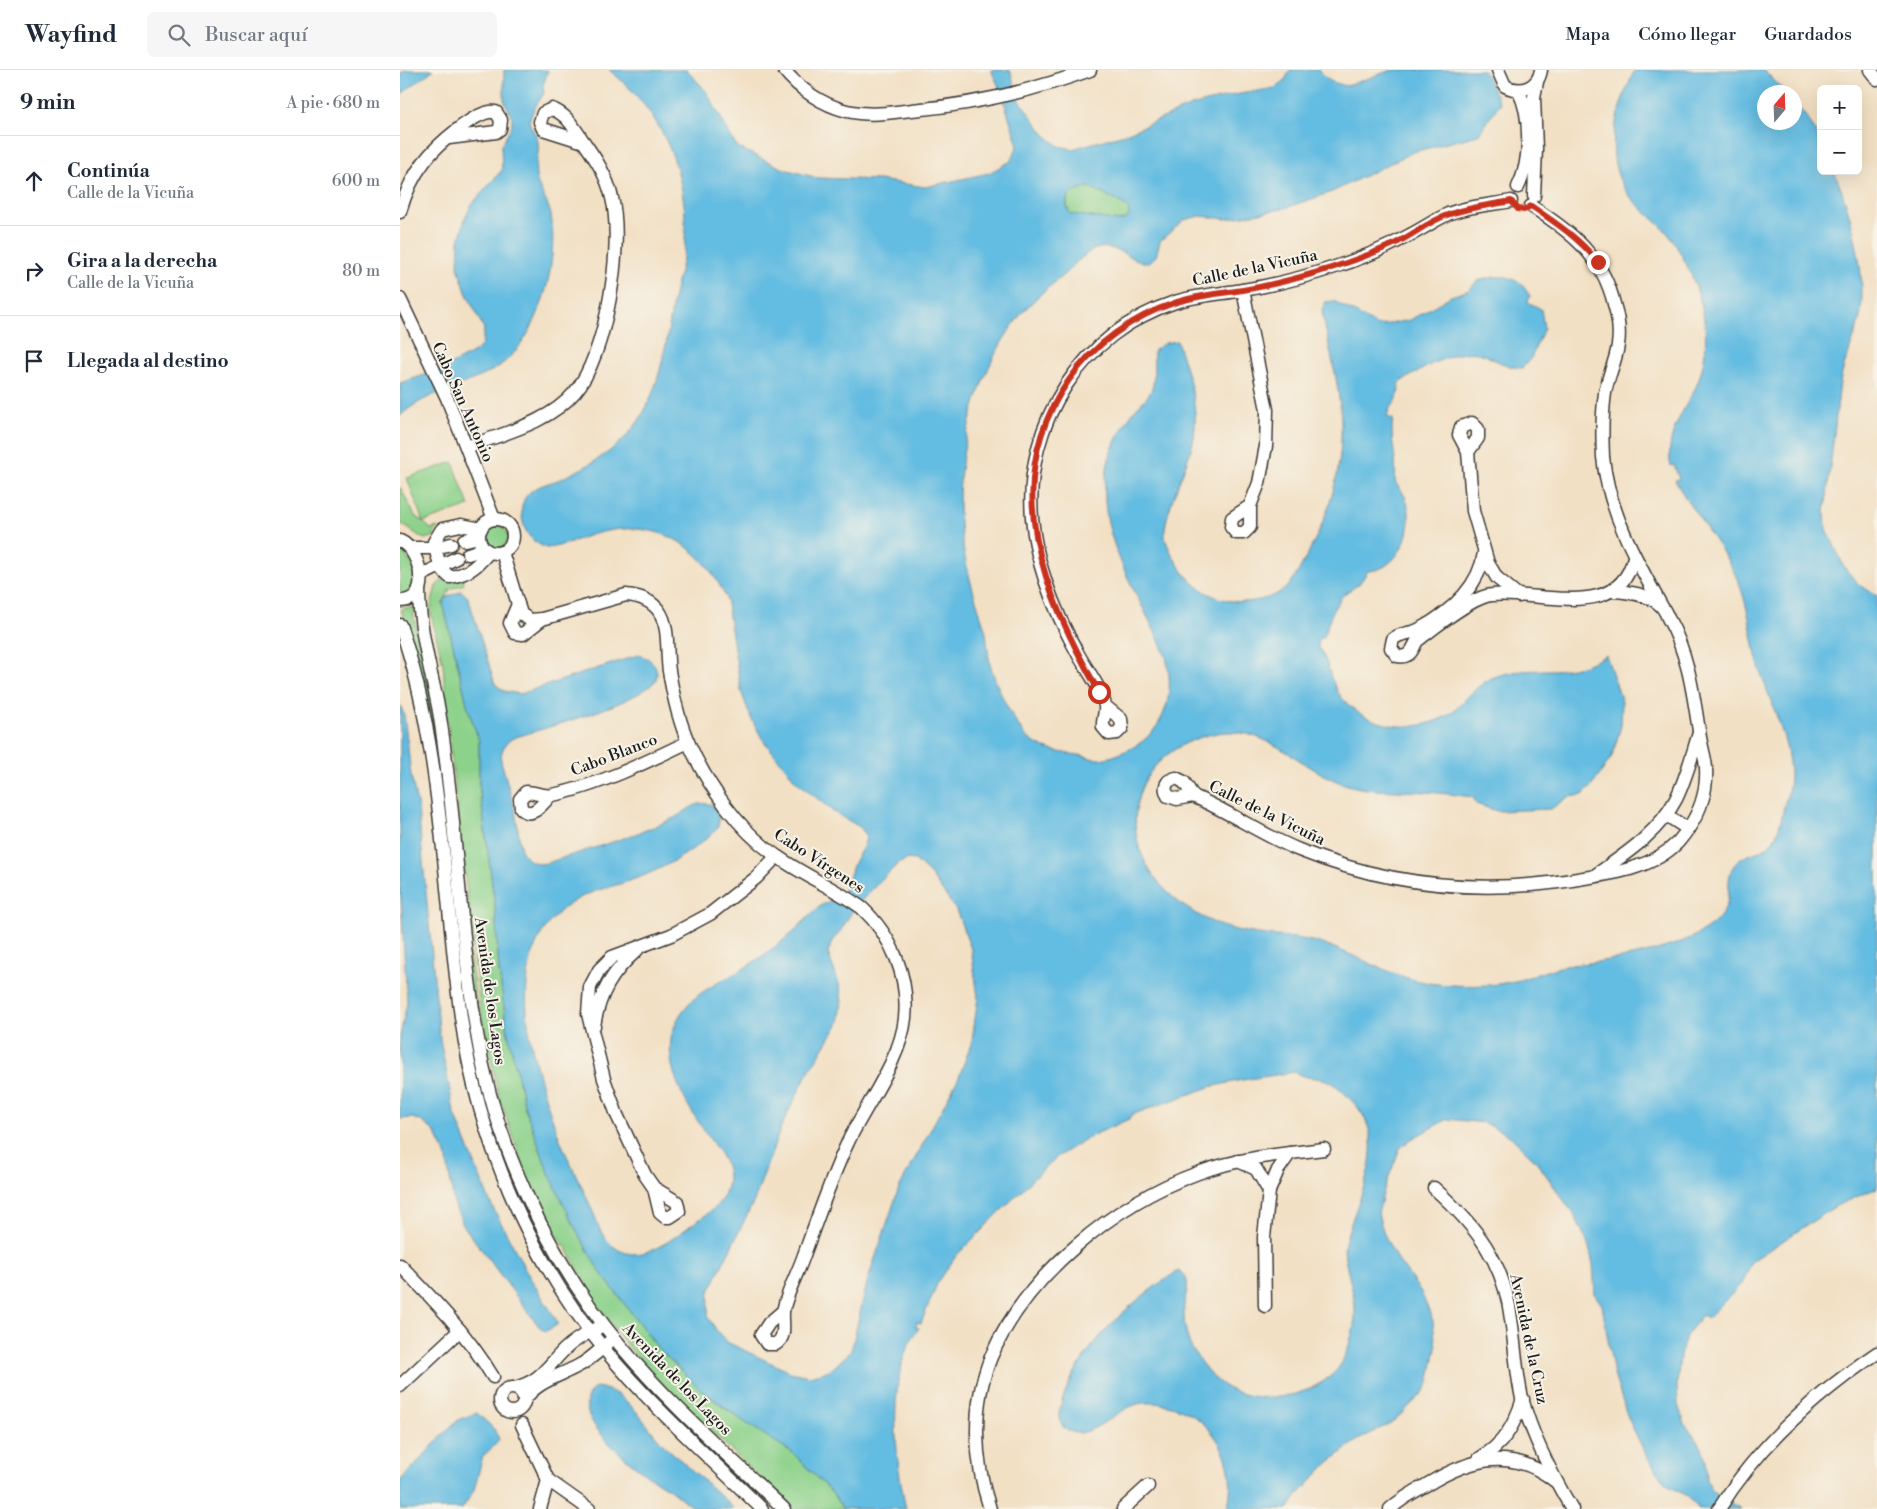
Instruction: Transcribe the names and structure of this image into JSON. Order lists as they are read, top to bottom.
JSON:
{
  "streets": {
    "street": [
      "Calle de la Vicuña",
      "Cabo San Antonio",
      "Cabo Blanco",
      "Cabo Vírgenes",
      "Avenida de los Lagos",
      "Avenida de la Cruz"
    ]
  },
  "crossings": [
    ["Cabo Blanco", "Cabo Vírgenes"]
  ],
  "north": "top",
  "page": {
    "header": "Wayfind",
    "search": "Buscar aquí",
    "nav": ["Mapa", "Cómo llegar", "Guardados"],
    "heading": ["9 min", "A pie · 680 m"],
    "map_buttons": ["+", "−"],
    "list": [
      ["Continúa", "Calle de la Vicuña", "600 m"],
      ["Gira a la derecha", "Calle de la Vicuña", "80 m"],
      "Llegada al destino"
    ]
  }
}
